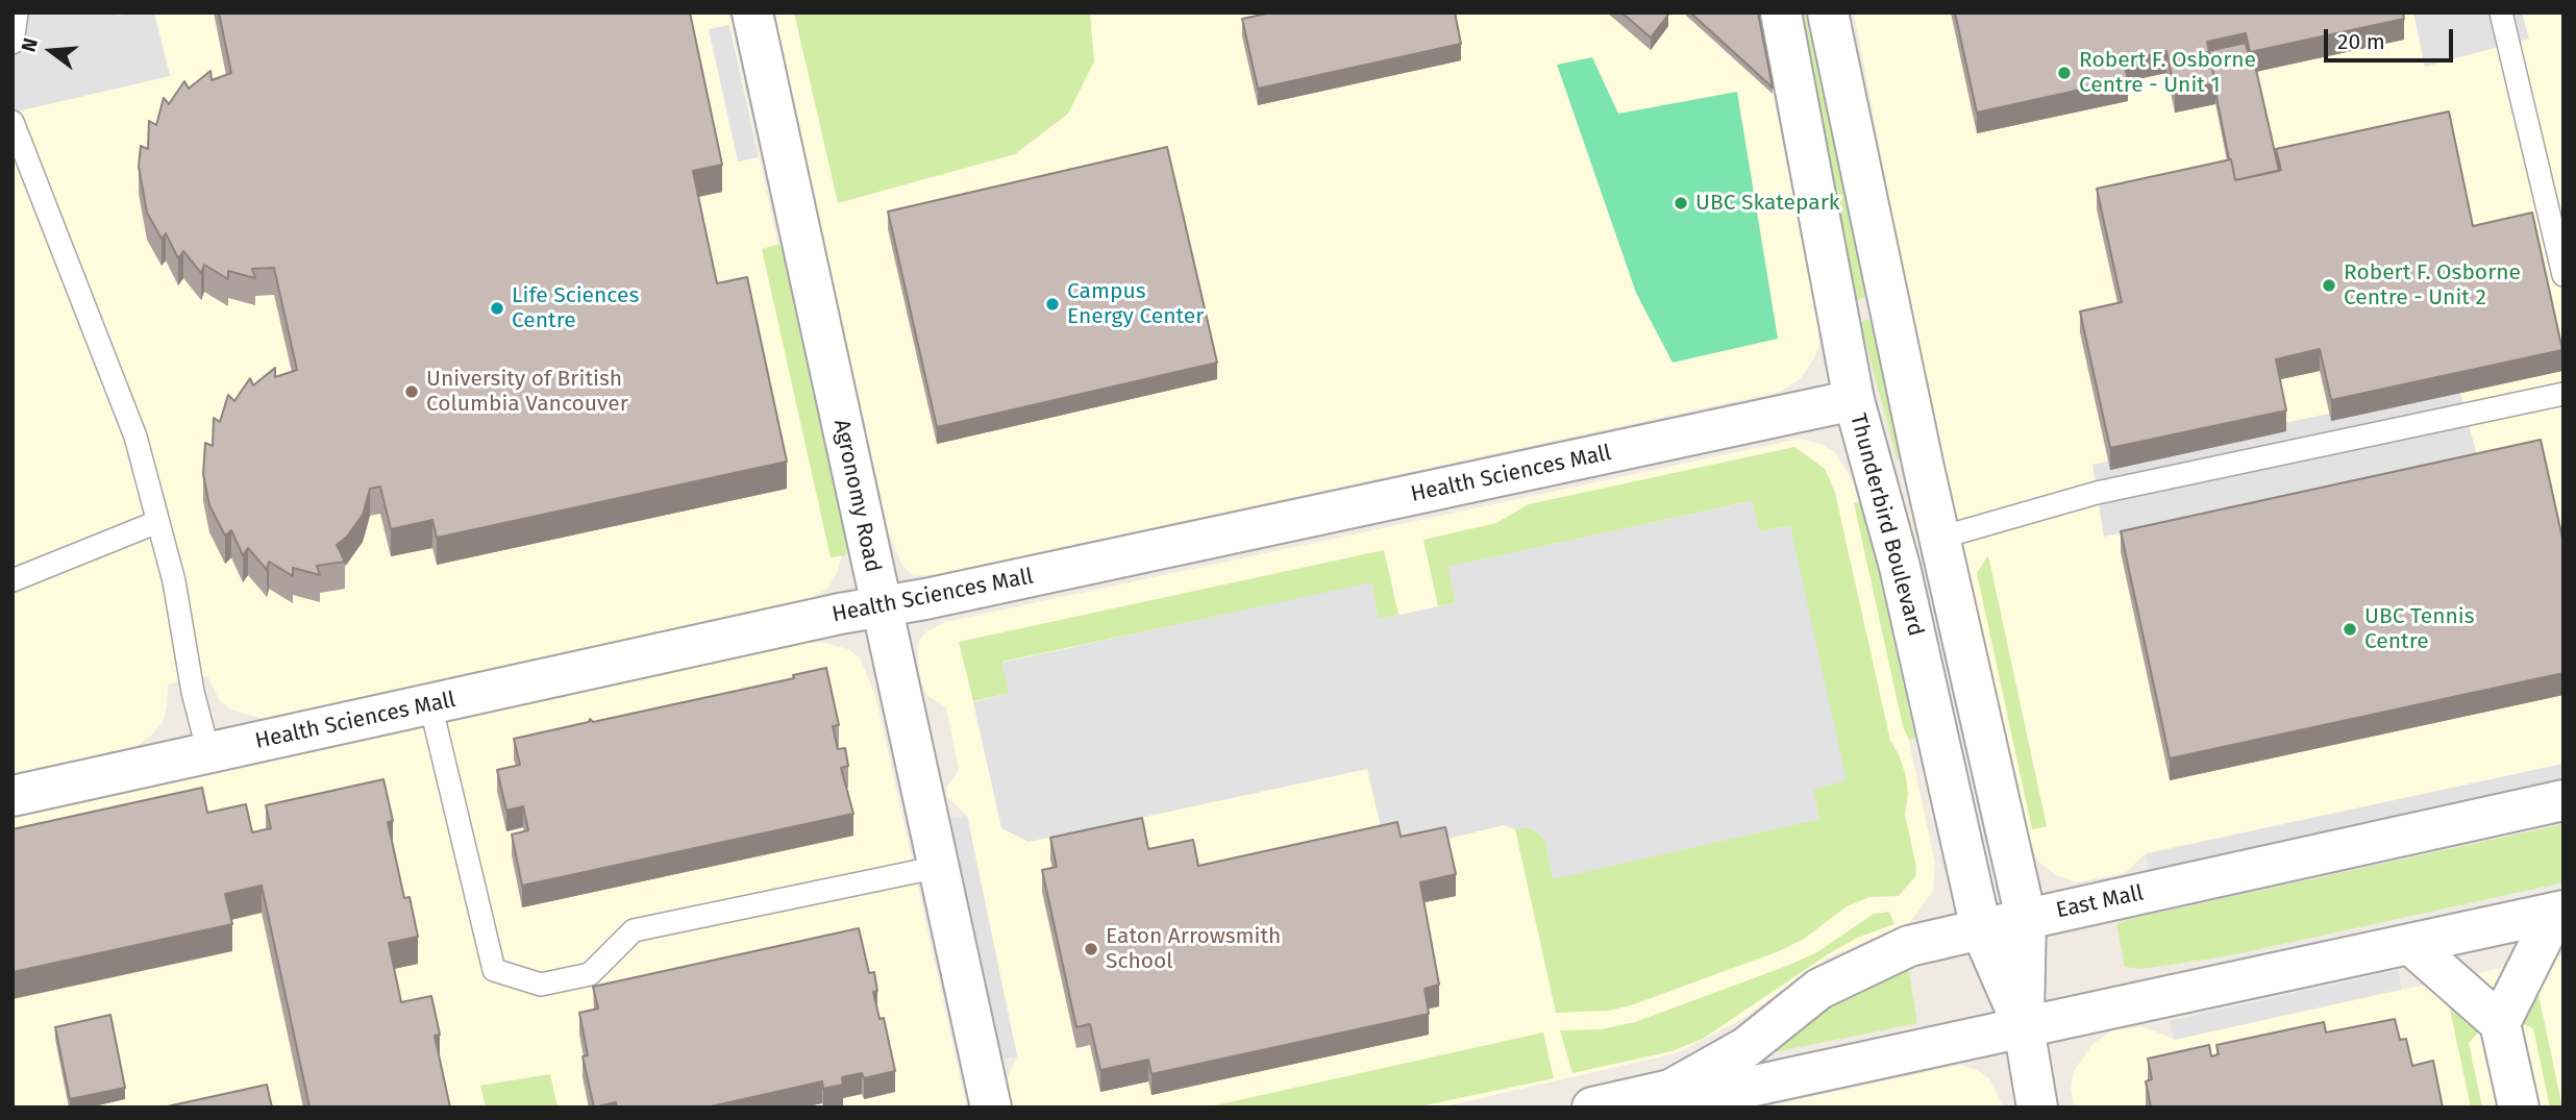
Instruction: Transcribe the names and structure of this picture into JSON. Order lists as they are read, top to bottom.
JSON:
{
  "streets": {
    "street": [
      "Health Sciences Mall",
      "Agronomy Road",
      "Thunderbird Boulevard",
      "East Mall"
    ]
  },
  "crossings": [
    ["Health Sciences Mall", "Agronomy Road"],
    ["Health Sciences Mall", "Thunderbird Boulevard"],
    ["Thunderbird Boulevard", "East Mall"]
  ],
  "places": [
    "Robert F. Osborne Centre - Unit 1",
    "UBC Skatepark",
    "Robert F. Osborne Centre - Unit 2",
    "Campus Energy Center",
    "Life Sciences Centre",
    "University of British Columbia Vancouver",
    "UBC Tennis Centre",
    "Eaton Arrowsmith School"
  ],
  "scale_bar": "20 m",
  "north": "left"
}
